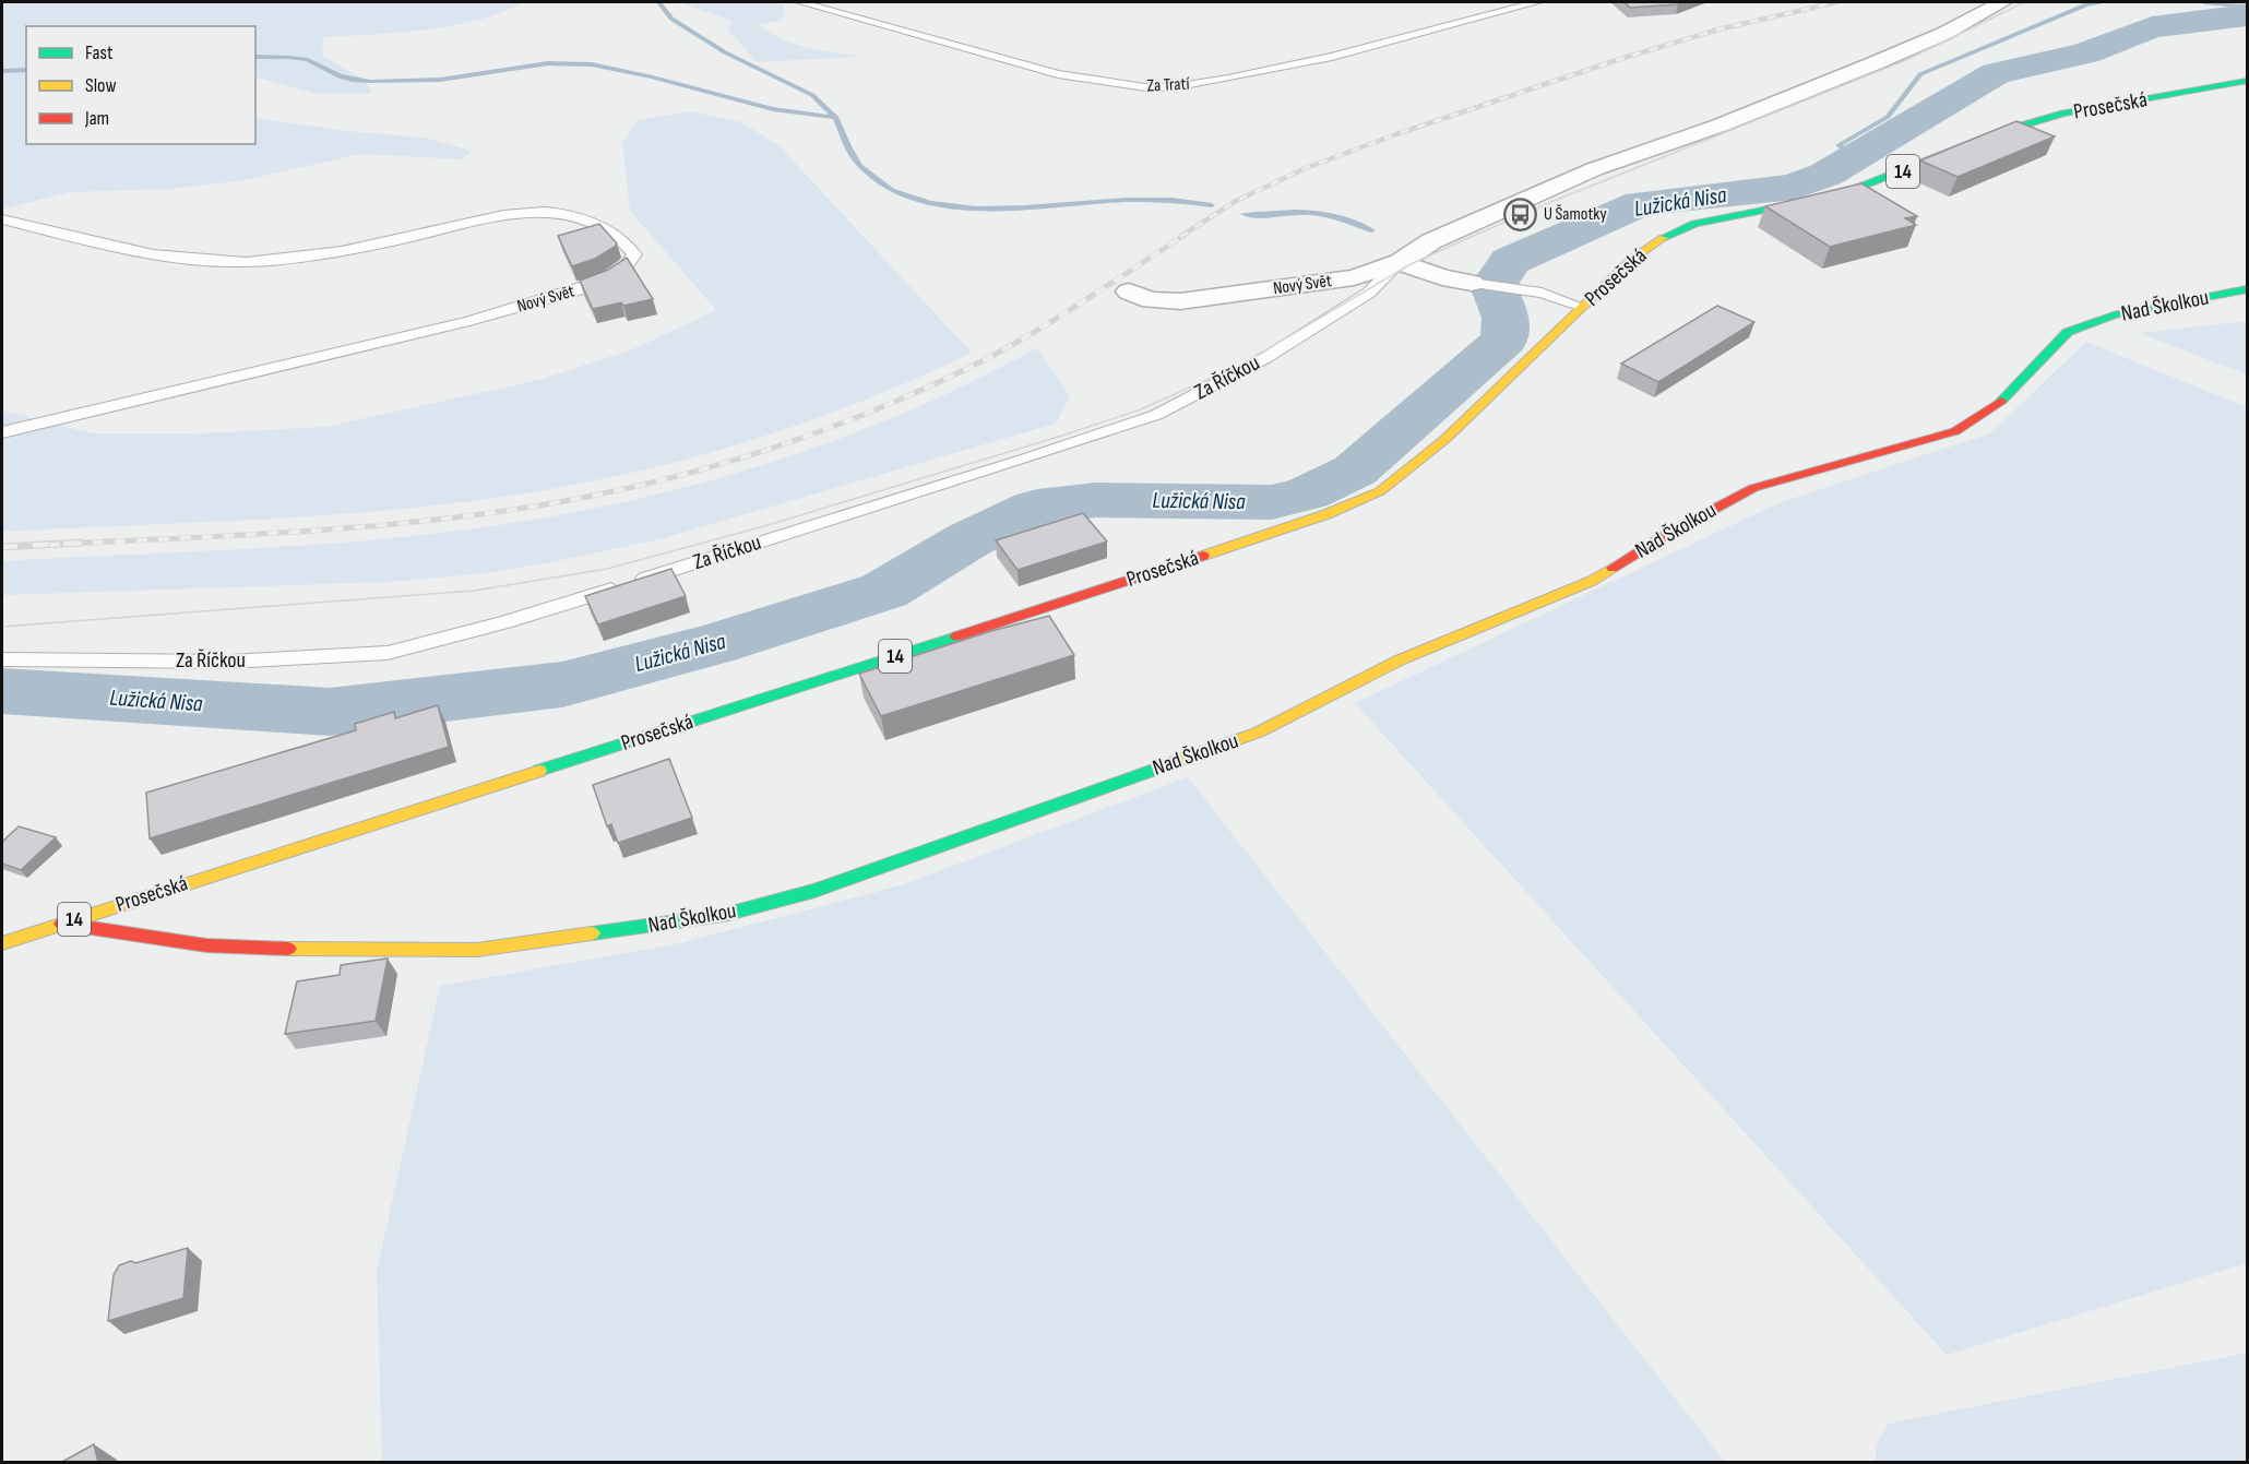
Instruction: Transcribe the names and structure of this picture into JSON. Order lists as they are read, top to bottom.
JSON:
{
  "streets": {
    "main road": ["Prosečská", "14", "Nad Školkou"],
    "street": ["Nový Svět"],
    "lane": ["Za Tratí", "Za Říčkou"]
  },
  "crossings": [
    ["Prosečská", "Nad Školkou"],
    ["Nový Svět", "Za Říčkou"]
  ],
  "water": ["Lužická Nisa"],
  "places": {
    "bus stop": ["U Šamotky"]
  },
  "legend": ["Fast", "Slow", "Jam"]
}
